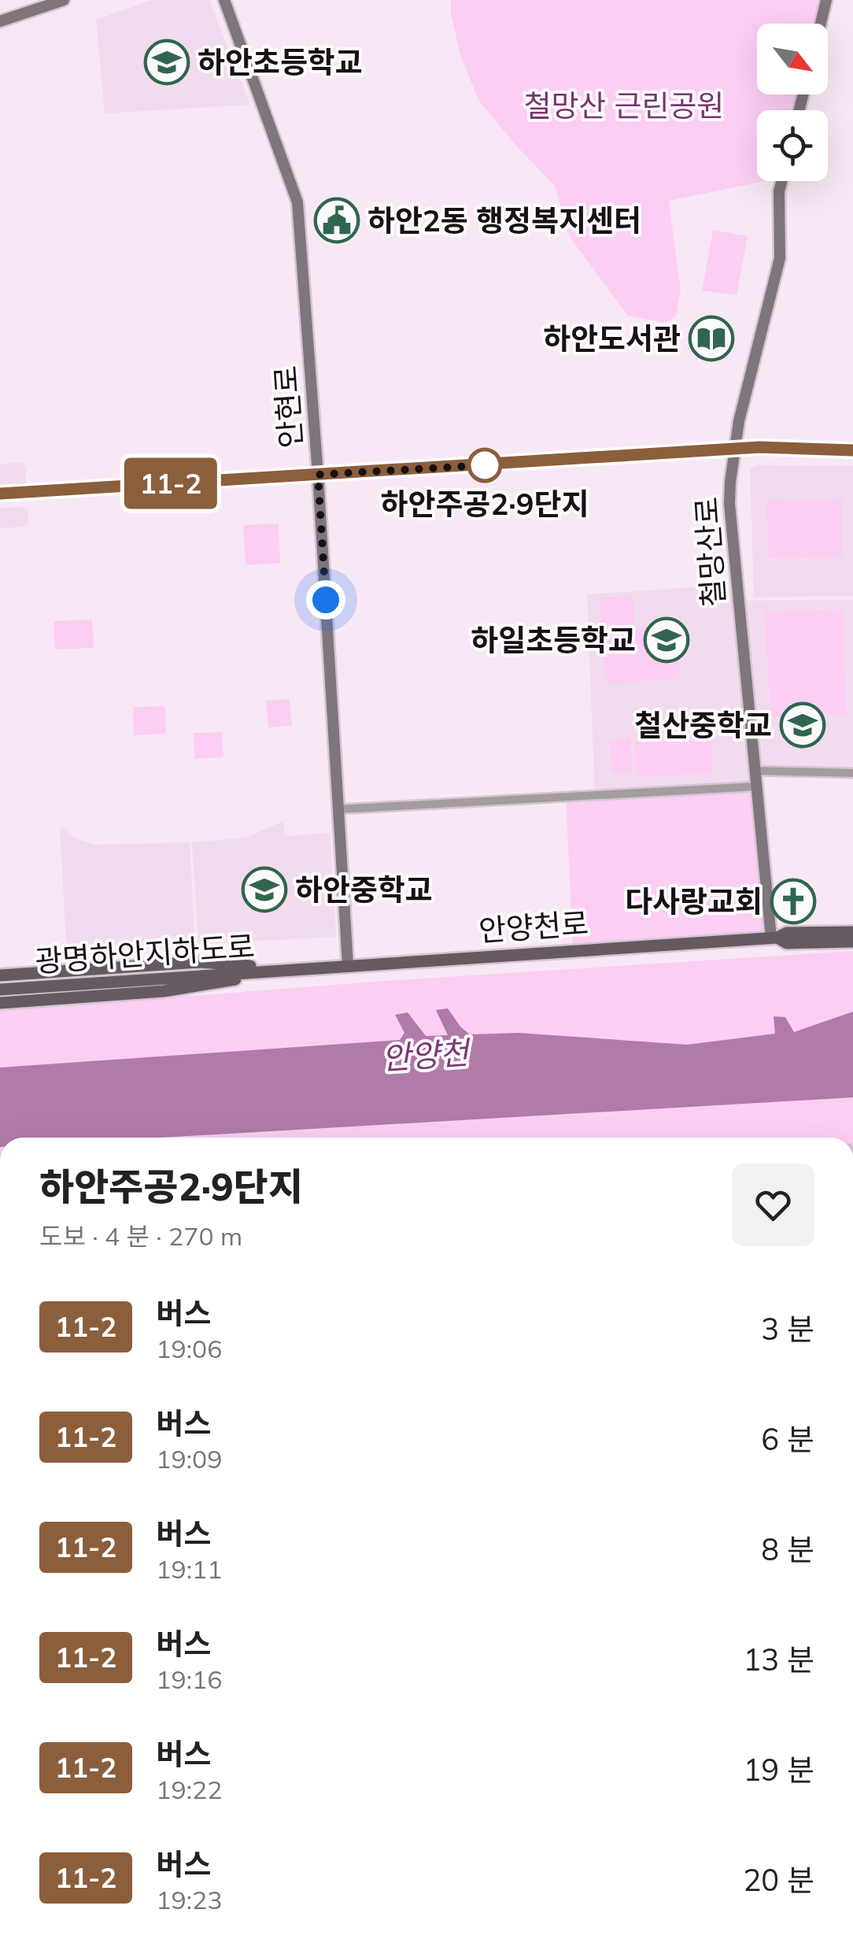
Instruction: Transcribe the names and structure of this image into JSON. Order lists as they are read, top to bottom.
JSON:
{
  "streets": {
    "main road": ["안양천로", "광명하안지하도로"],
    "street": ["안현로", "철망산로"]
  },
  "crossings": [
    ["안현로", "안양천로"],
    ["철망산로", "안양천로"],
    ["안양천로", "광명하안지하도로"]
  ],
  "water": ["안양천"],
  "parks": ["철망산 근린공원"],
  "places": {
    "school or university": [
      "하안초등학교",
      "하일초등학교",
      "철산중학교",
      "하안중학교"
    ],
    "public building": ["하안2동 행정복지센터"],
    "library": ["하안도서관"],
    "other": ["하안주공2·9단지"],
    "church": ["다사랑교회"]
  },
  "lines": ["bus line 11-2"],
  "north": "bottom right",
  "page": {
    "on_map": "11-2",
    "heading": ["하안주공2·9단지", "도보 · 4 분 · 270 m"],
    "list": [
      {
        "mark": "11-2",
        "name": "버스",
        "note": "19:06",
        "value": "3 분"
      },
      {
        "mark": "11-2",
        "name": "버스",
        "note": "19:09",
        "value": "6 분"
      },
      {
        "mark": "11-2",
        "name": "버스",
        "note": "19:11",
        "value": "8 분"
      },
      {
        "mark": "11-2",
        "name": "버스",
        "note": "19:16",
        "value": "13 분"
      },
      {
        "mark": "11-2",
        "name": "버스",
        "note": "19:22",
        "value": "19 분"
      },
      {
        "mark": "11-2",
        "name": "버스",
        "note": "19:23",
        "value": "20 분"
      }
    ]
  }
}
